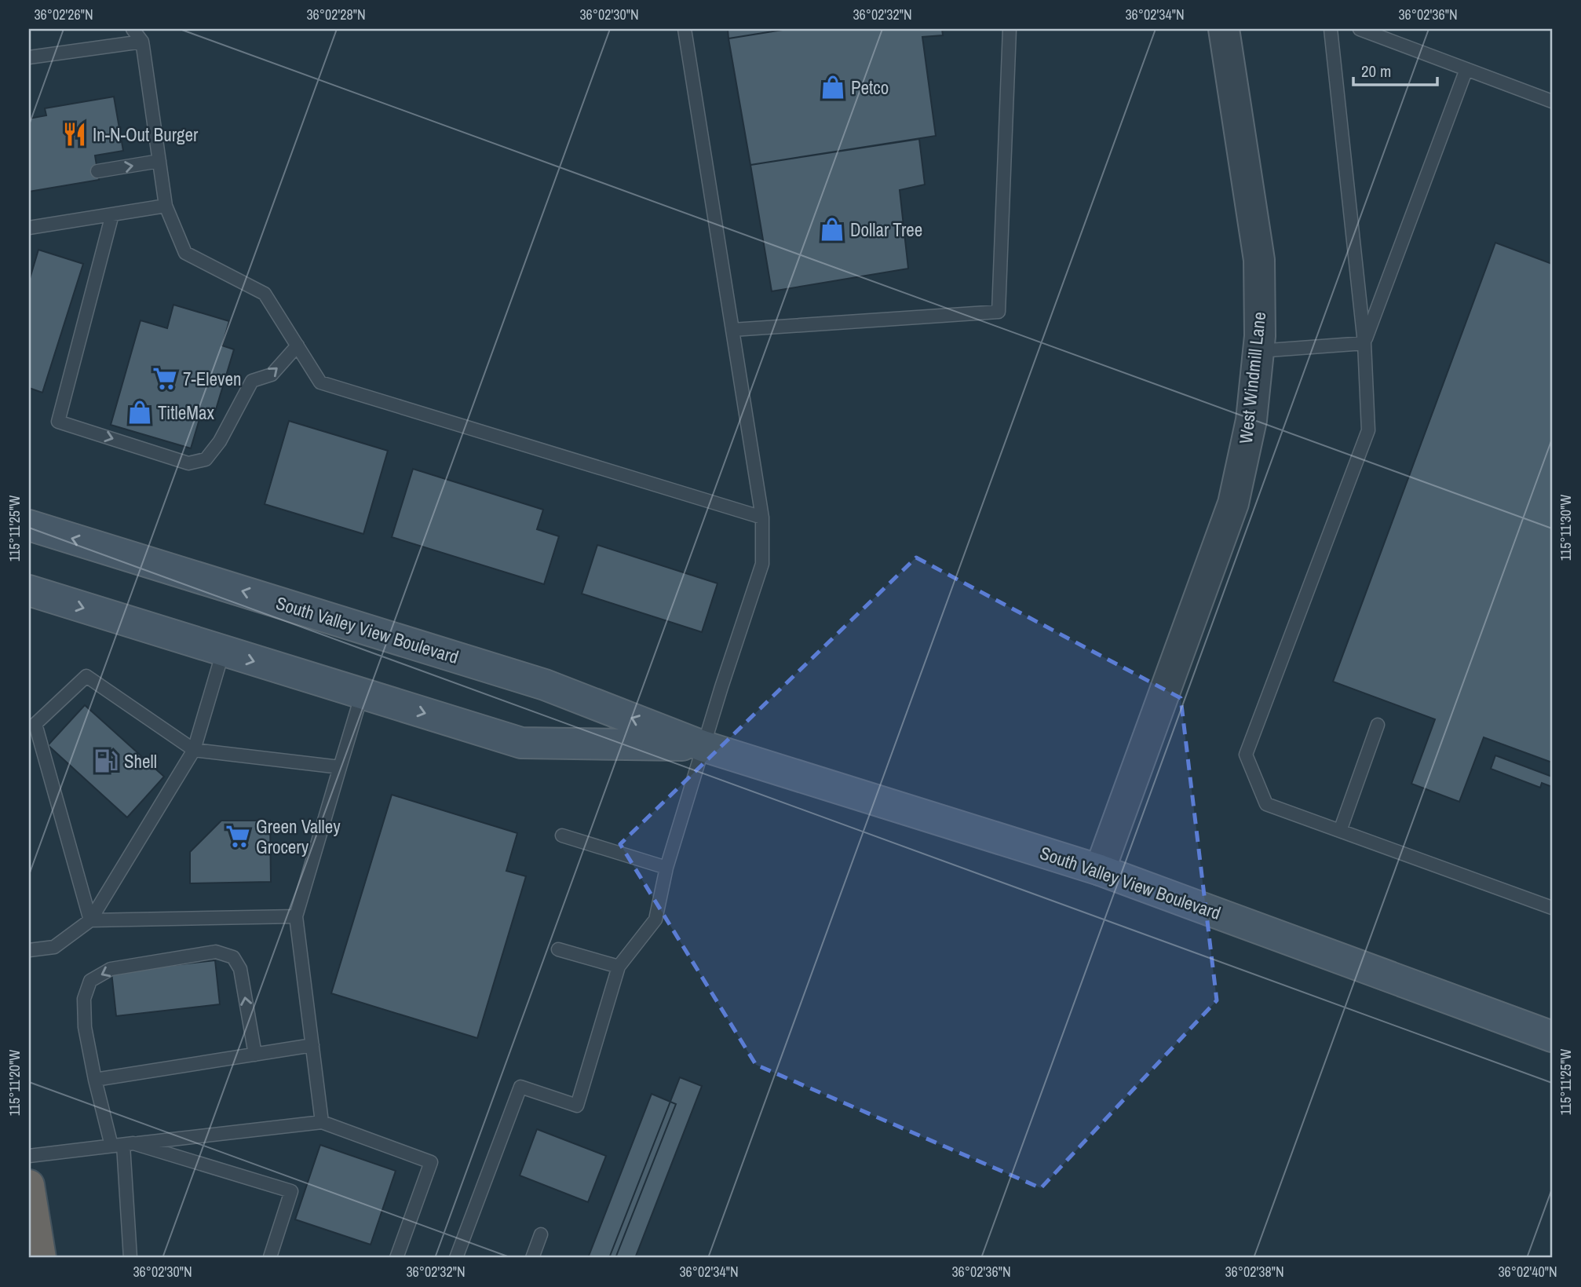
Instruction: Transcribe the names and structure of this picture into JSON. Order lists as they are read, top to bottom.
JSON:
{
  "streets": {
    "main road": ["South Valley View Boulevard"],
    "street": ["West Windmill Lane"]
  },
  "crossings": [
    ["West Windmill Lane", "South Valley View Boulevard"]
  ],
  "places": {
    "shop": ["Petco", "Dollar Tree", "TitleMax"],
    "restaurant": ["In-N-Out Burger"],
    "supermarket": ["7-Eleven", "Green Valley Grocery"],
    "fuel station": ["Shell"]
  },
  "scale_bar": "20 m",
  "coordinates": [
    "36°02'26\"N",
    "36°02'28\"N",
    "36°02'30\"N",
    "36°02'32\"N",
    "36°02'34\"N",
    "36°02'36\"N",
    "115°11'30\"W",
    "115°11'25\"W",
    "115°11'20\"W",
    "36°02'38\"N",
    "36°02'40\"N"
  ]
}
